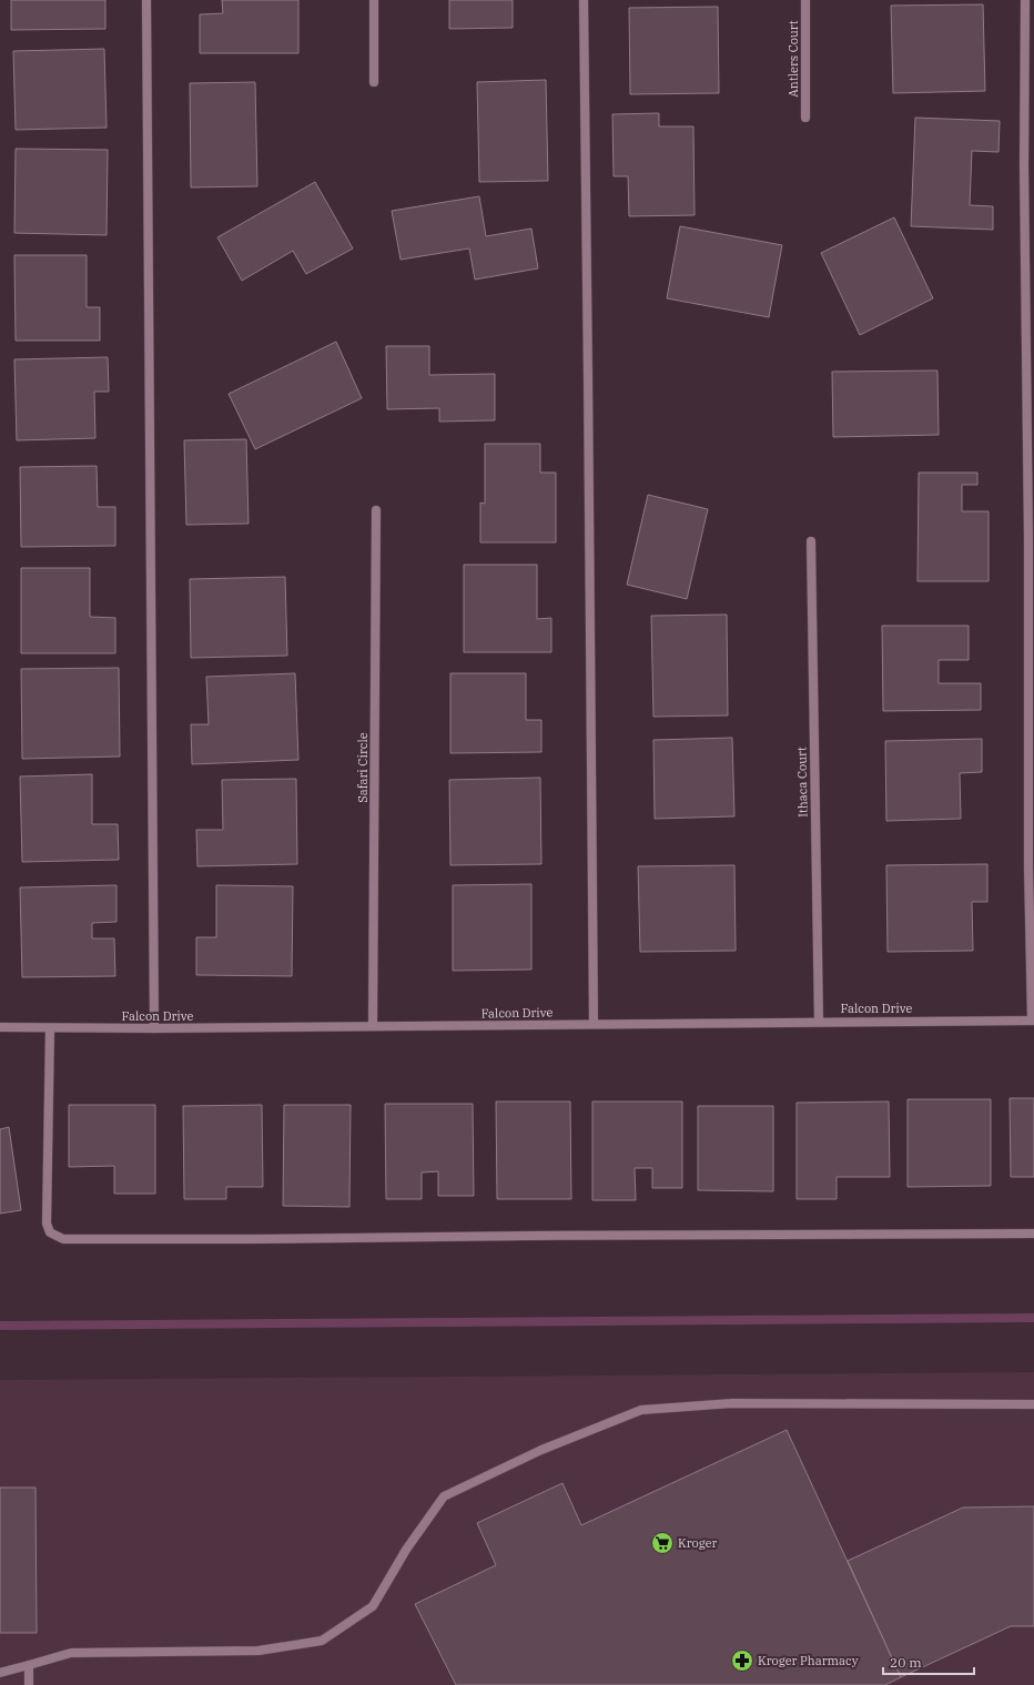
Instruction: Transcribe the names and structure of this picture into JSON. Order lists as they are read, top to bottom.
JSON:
{
  "streets": {
    "street": [
      "Antlers Court",
      "Safari Circle",
      "Ithaca Court",
      "Falcon Drive"
    ]
  },
  "crossings": [
    ["Safari Circle", "Falcon Drive"],
    ["Ithaca Court", "Falcon Drive"]
  ],
  "places": {
    "supermarket": ["Kroger"],
    "pharmacy": ["Kroger Pharmacy"]
  },
  "scale_bar": "20 m"
}
